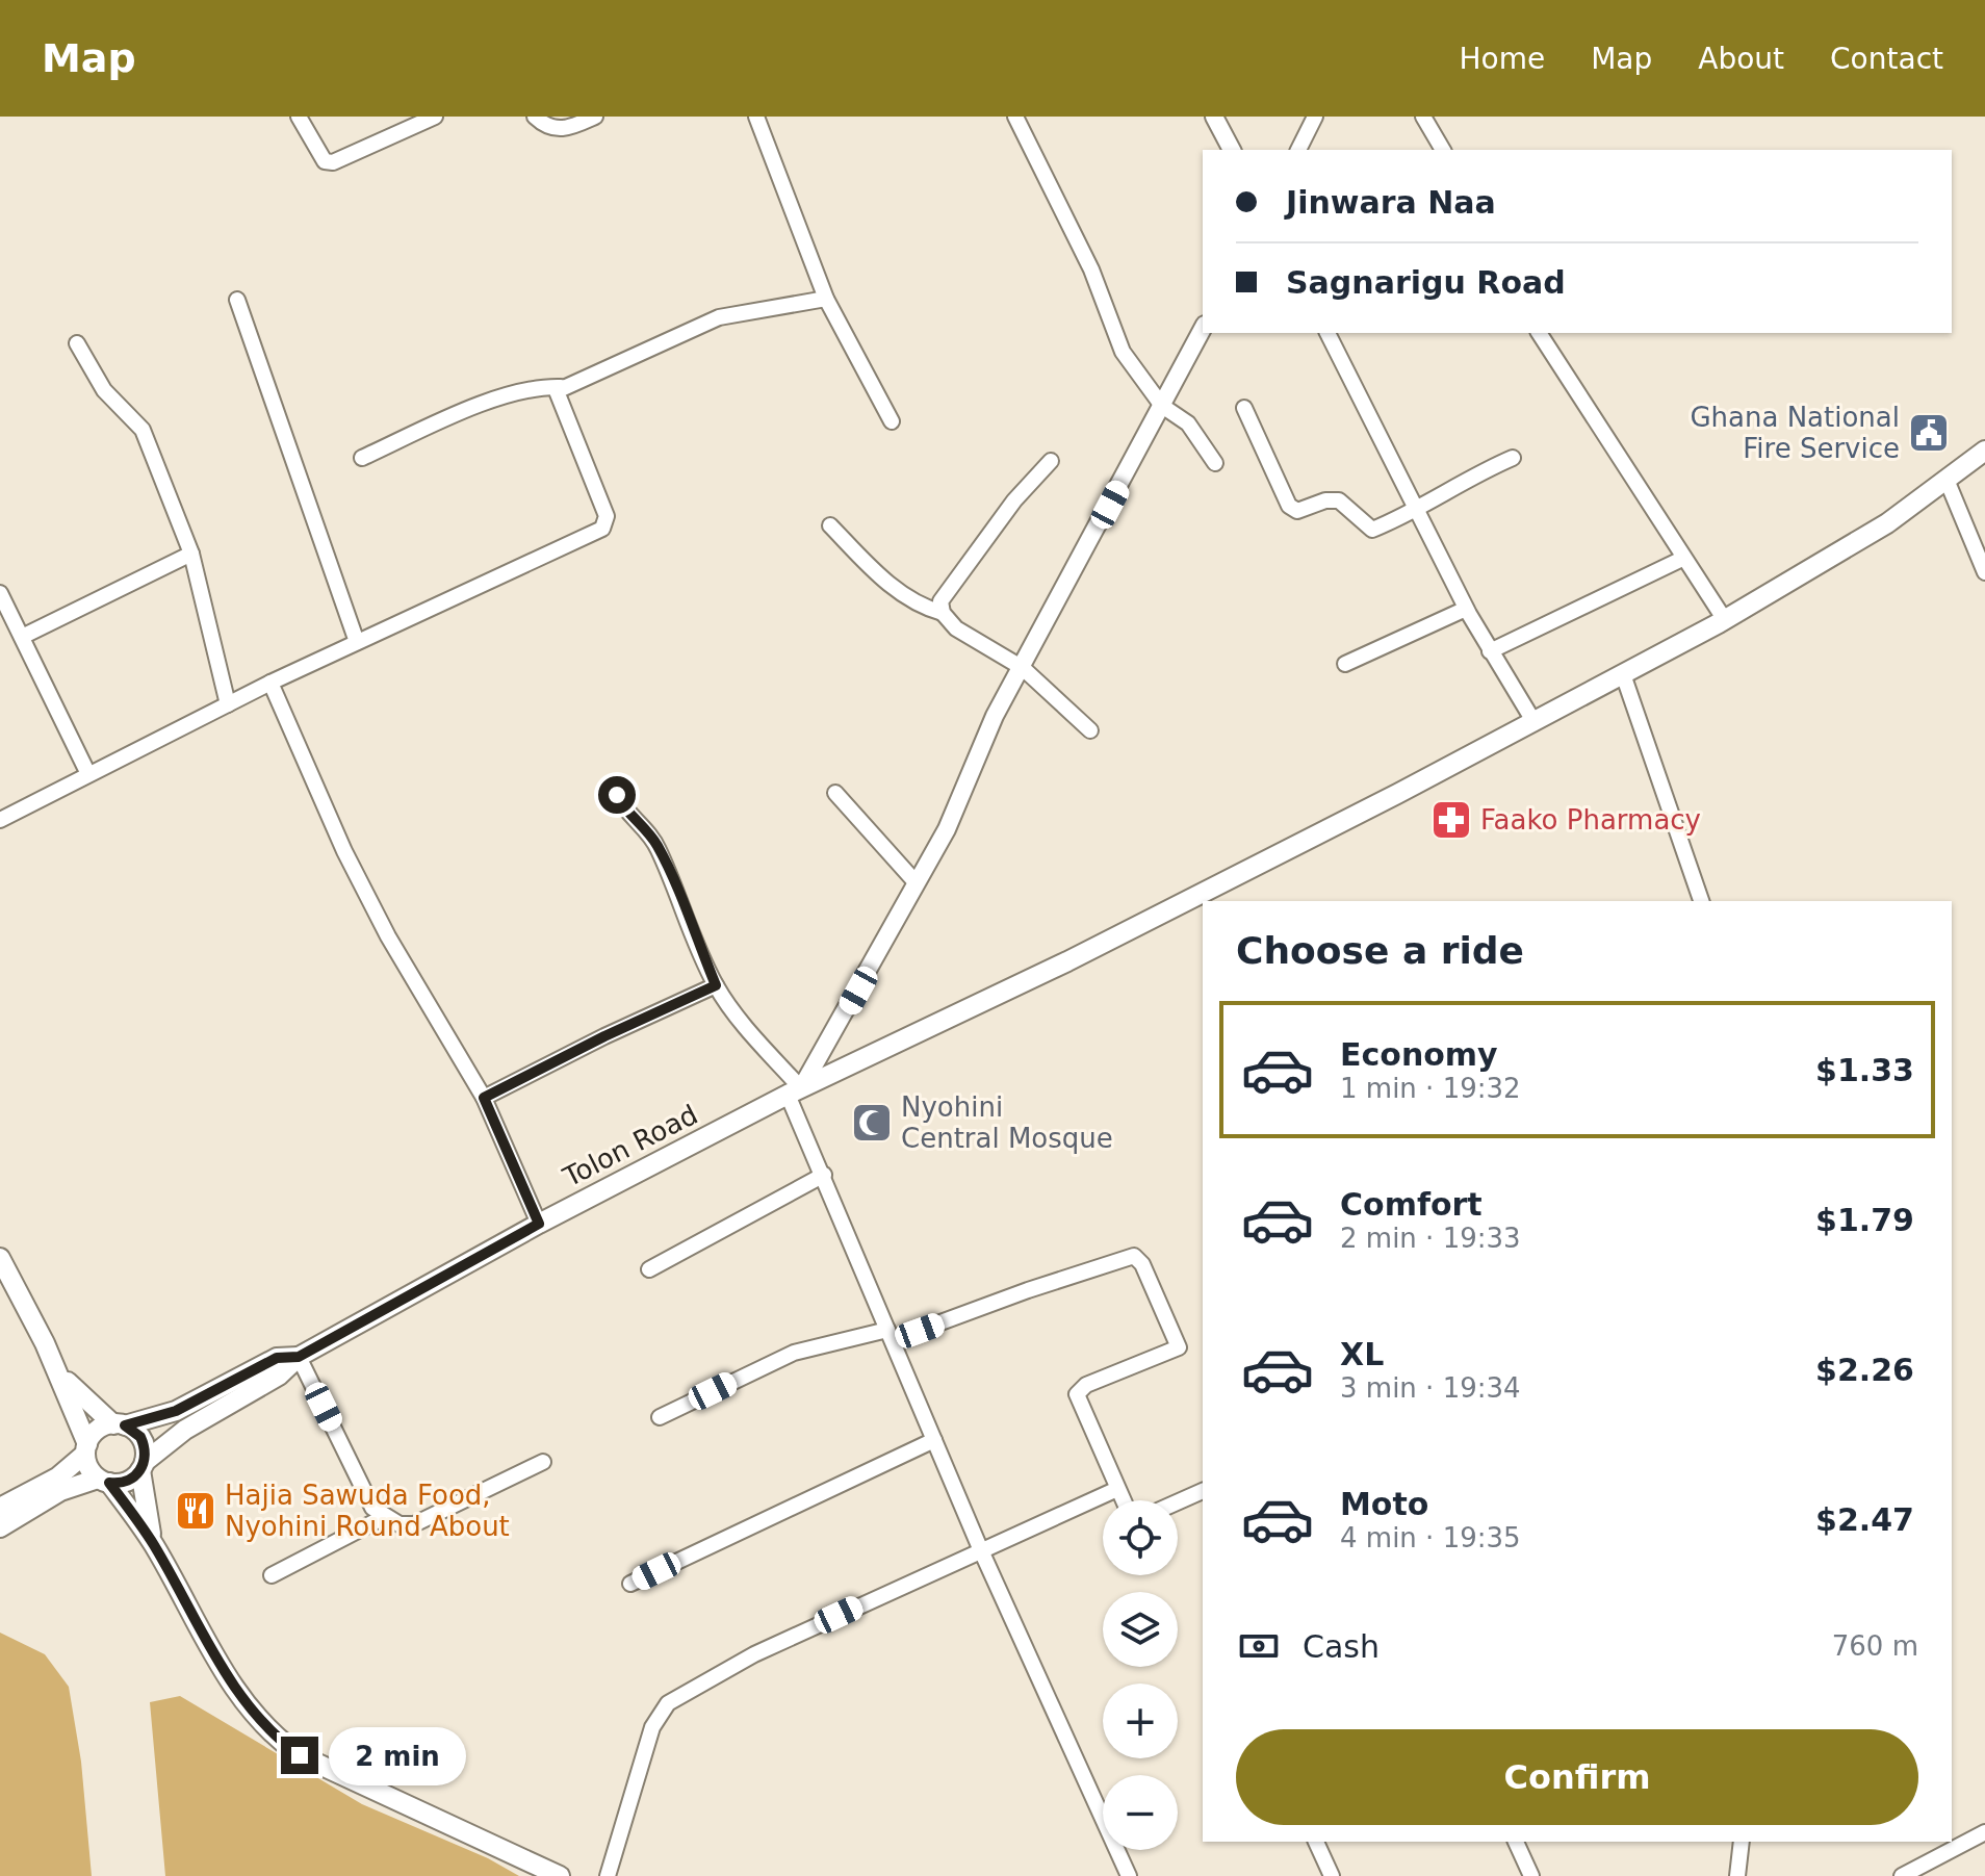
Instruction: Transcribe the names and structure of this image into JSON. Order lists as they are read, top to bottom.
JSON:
{
  "streets": {
    "main road": ["Tolon Road"]
  },
  "places": {
    "public building": ["Ghana National Fire Service"],
    "pharmacy": ["Faako Pharmacy"],
    "mosque": ["Nyohini Central Mosque"],
    "restaurant": ["Hajia Sawuda Food, Nyohini Round About"]
  },
  "page": {
    "header": "Map",
    "nav": [
      "Home",
      "Map",
      "About",
      "Contact"
    ],
    "banner": ["Jinwara Naa", "Sagnarigu Road"],
    "heading": "Choose a ride",
    "list": [
      {
        "name": "Economy",
        "note": "1 min · 19:32",
        "value": "$1.33"
      },
      {
        "name": "Comfort",
        "note": "2 min · 19:33",
        "value": "$1.79"
      },
      {
        "name": "XL",
        "note": "3 min · 19:34",
        "value": "$2.26"
      },
      {
        "name": "Moto",
        "note": "4 min · 19:35",
        "value": "$2.47"
      }
    ],
    "map_buttons": ["+", "−"],
    "pay": ["Cash", "760 m"],
    "buttons": "Confirm",
    "bubble": "2 min"
  }
}
